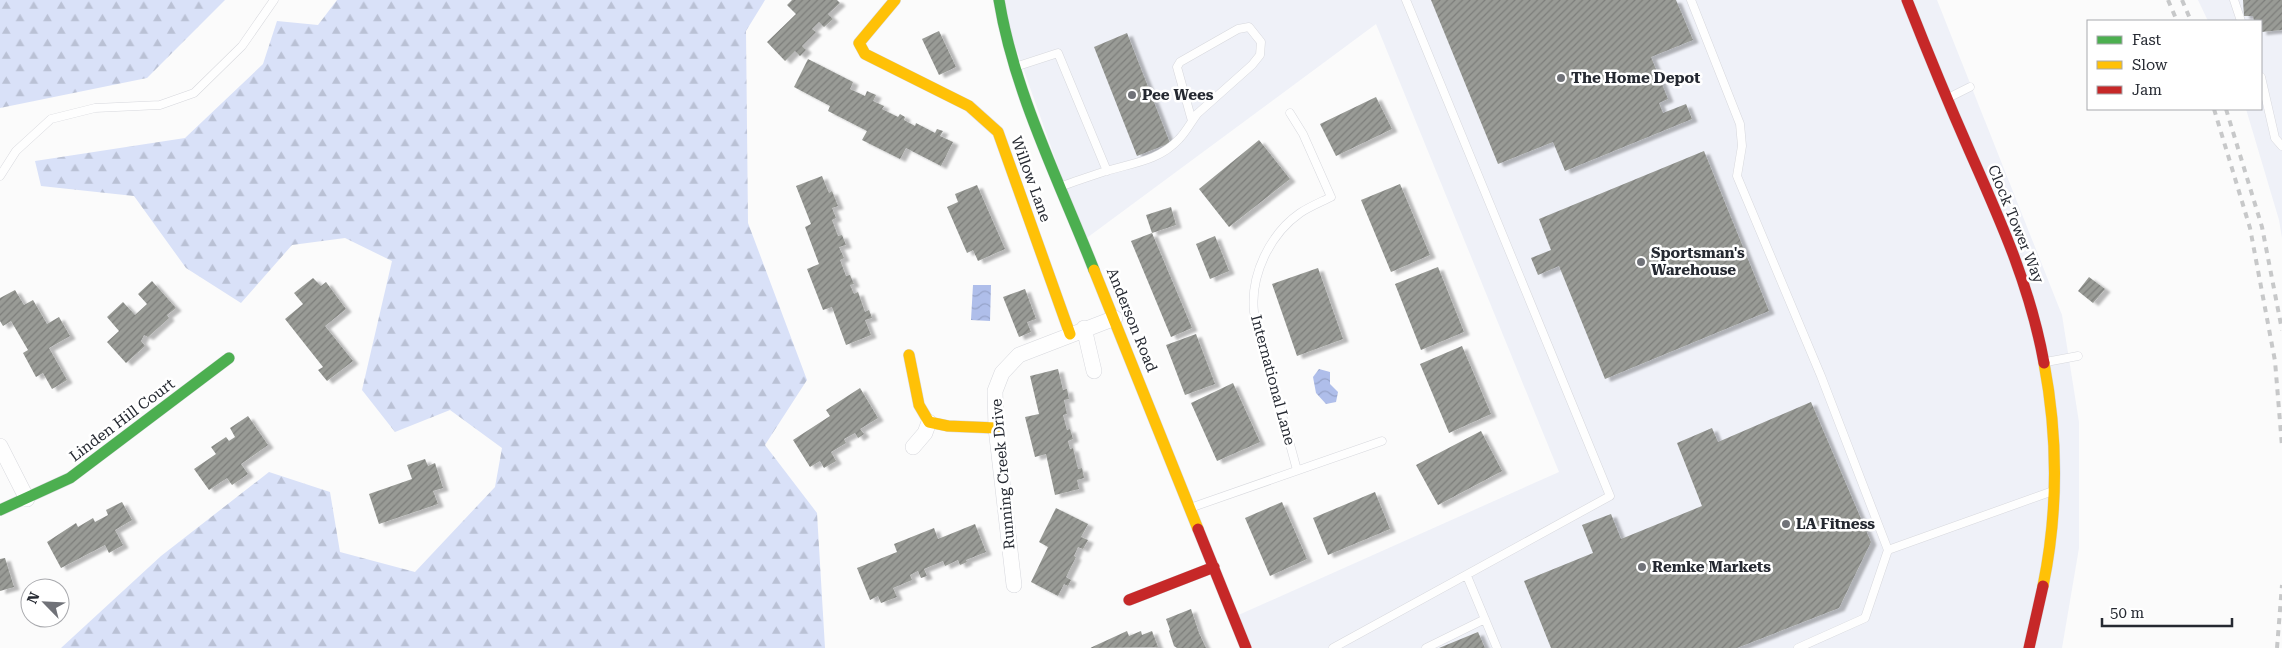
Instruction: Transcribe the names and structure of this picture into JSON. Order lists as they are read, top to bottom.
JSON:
{
  "streets": {
    "street": [
      "Willow Lane",
      "Clock Tower Way",
      "Anderson Road",
      "Linden Hill Court",
      "Running Creek Drive"
    ],
    "lane": ["International Lane"]
  },
  "crossings": [
    ["Willow Lane", "Running Creek Drive"],
    ["Anderson Road", "Running Creek Drive"]
  ],
  "places": [
    "The Home Depot",
    "Pee Wees",
    "Sportsman's Warehouse",
    "LA Fitness",
    "Remke Markets"
  ],
  "legend": ["Fast", "Slow", "Jam"],
  "scale_bar": "50 m",
  "north": "top left"
}
